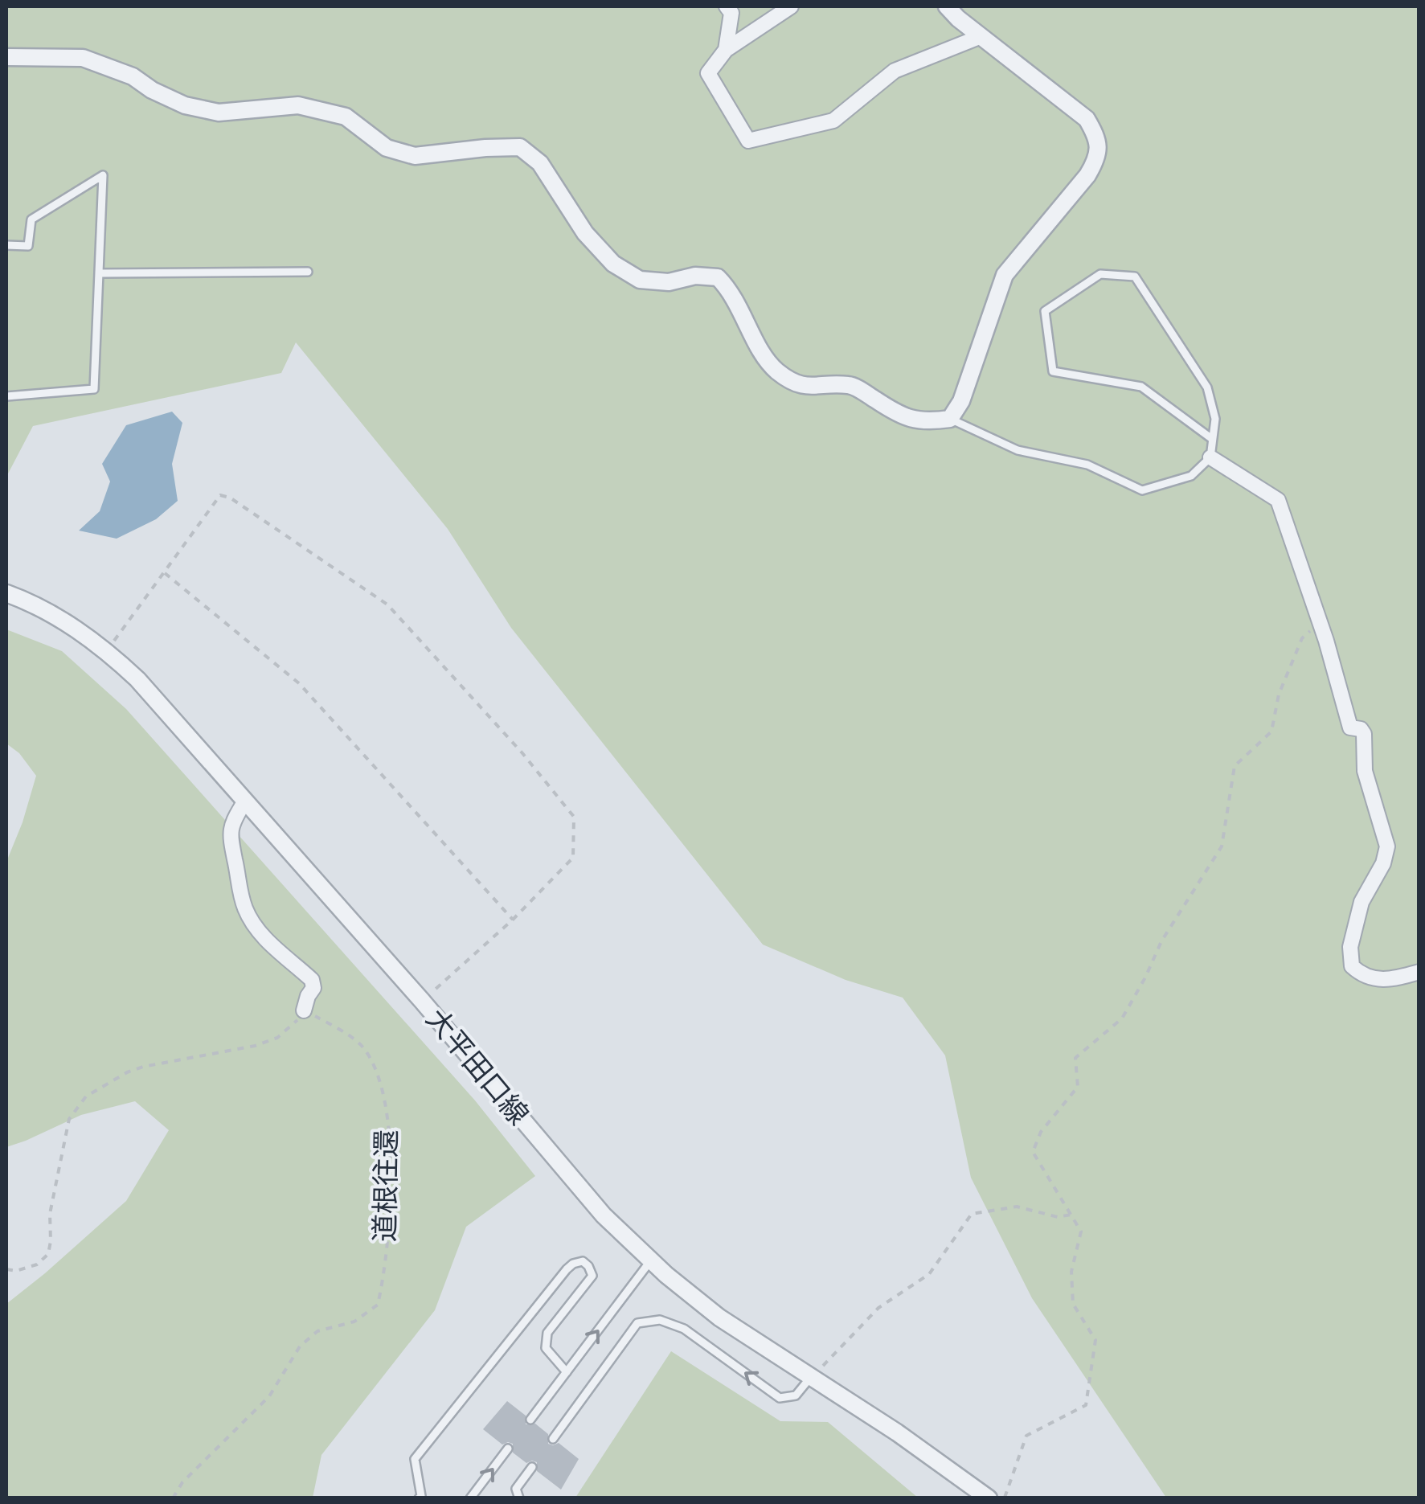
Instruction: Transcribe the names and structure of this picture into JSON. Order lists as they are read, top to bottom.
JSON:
{
  "streets": {
    "street": ["大平田口線"],
    "path": ["道根往還"]
  }
}
